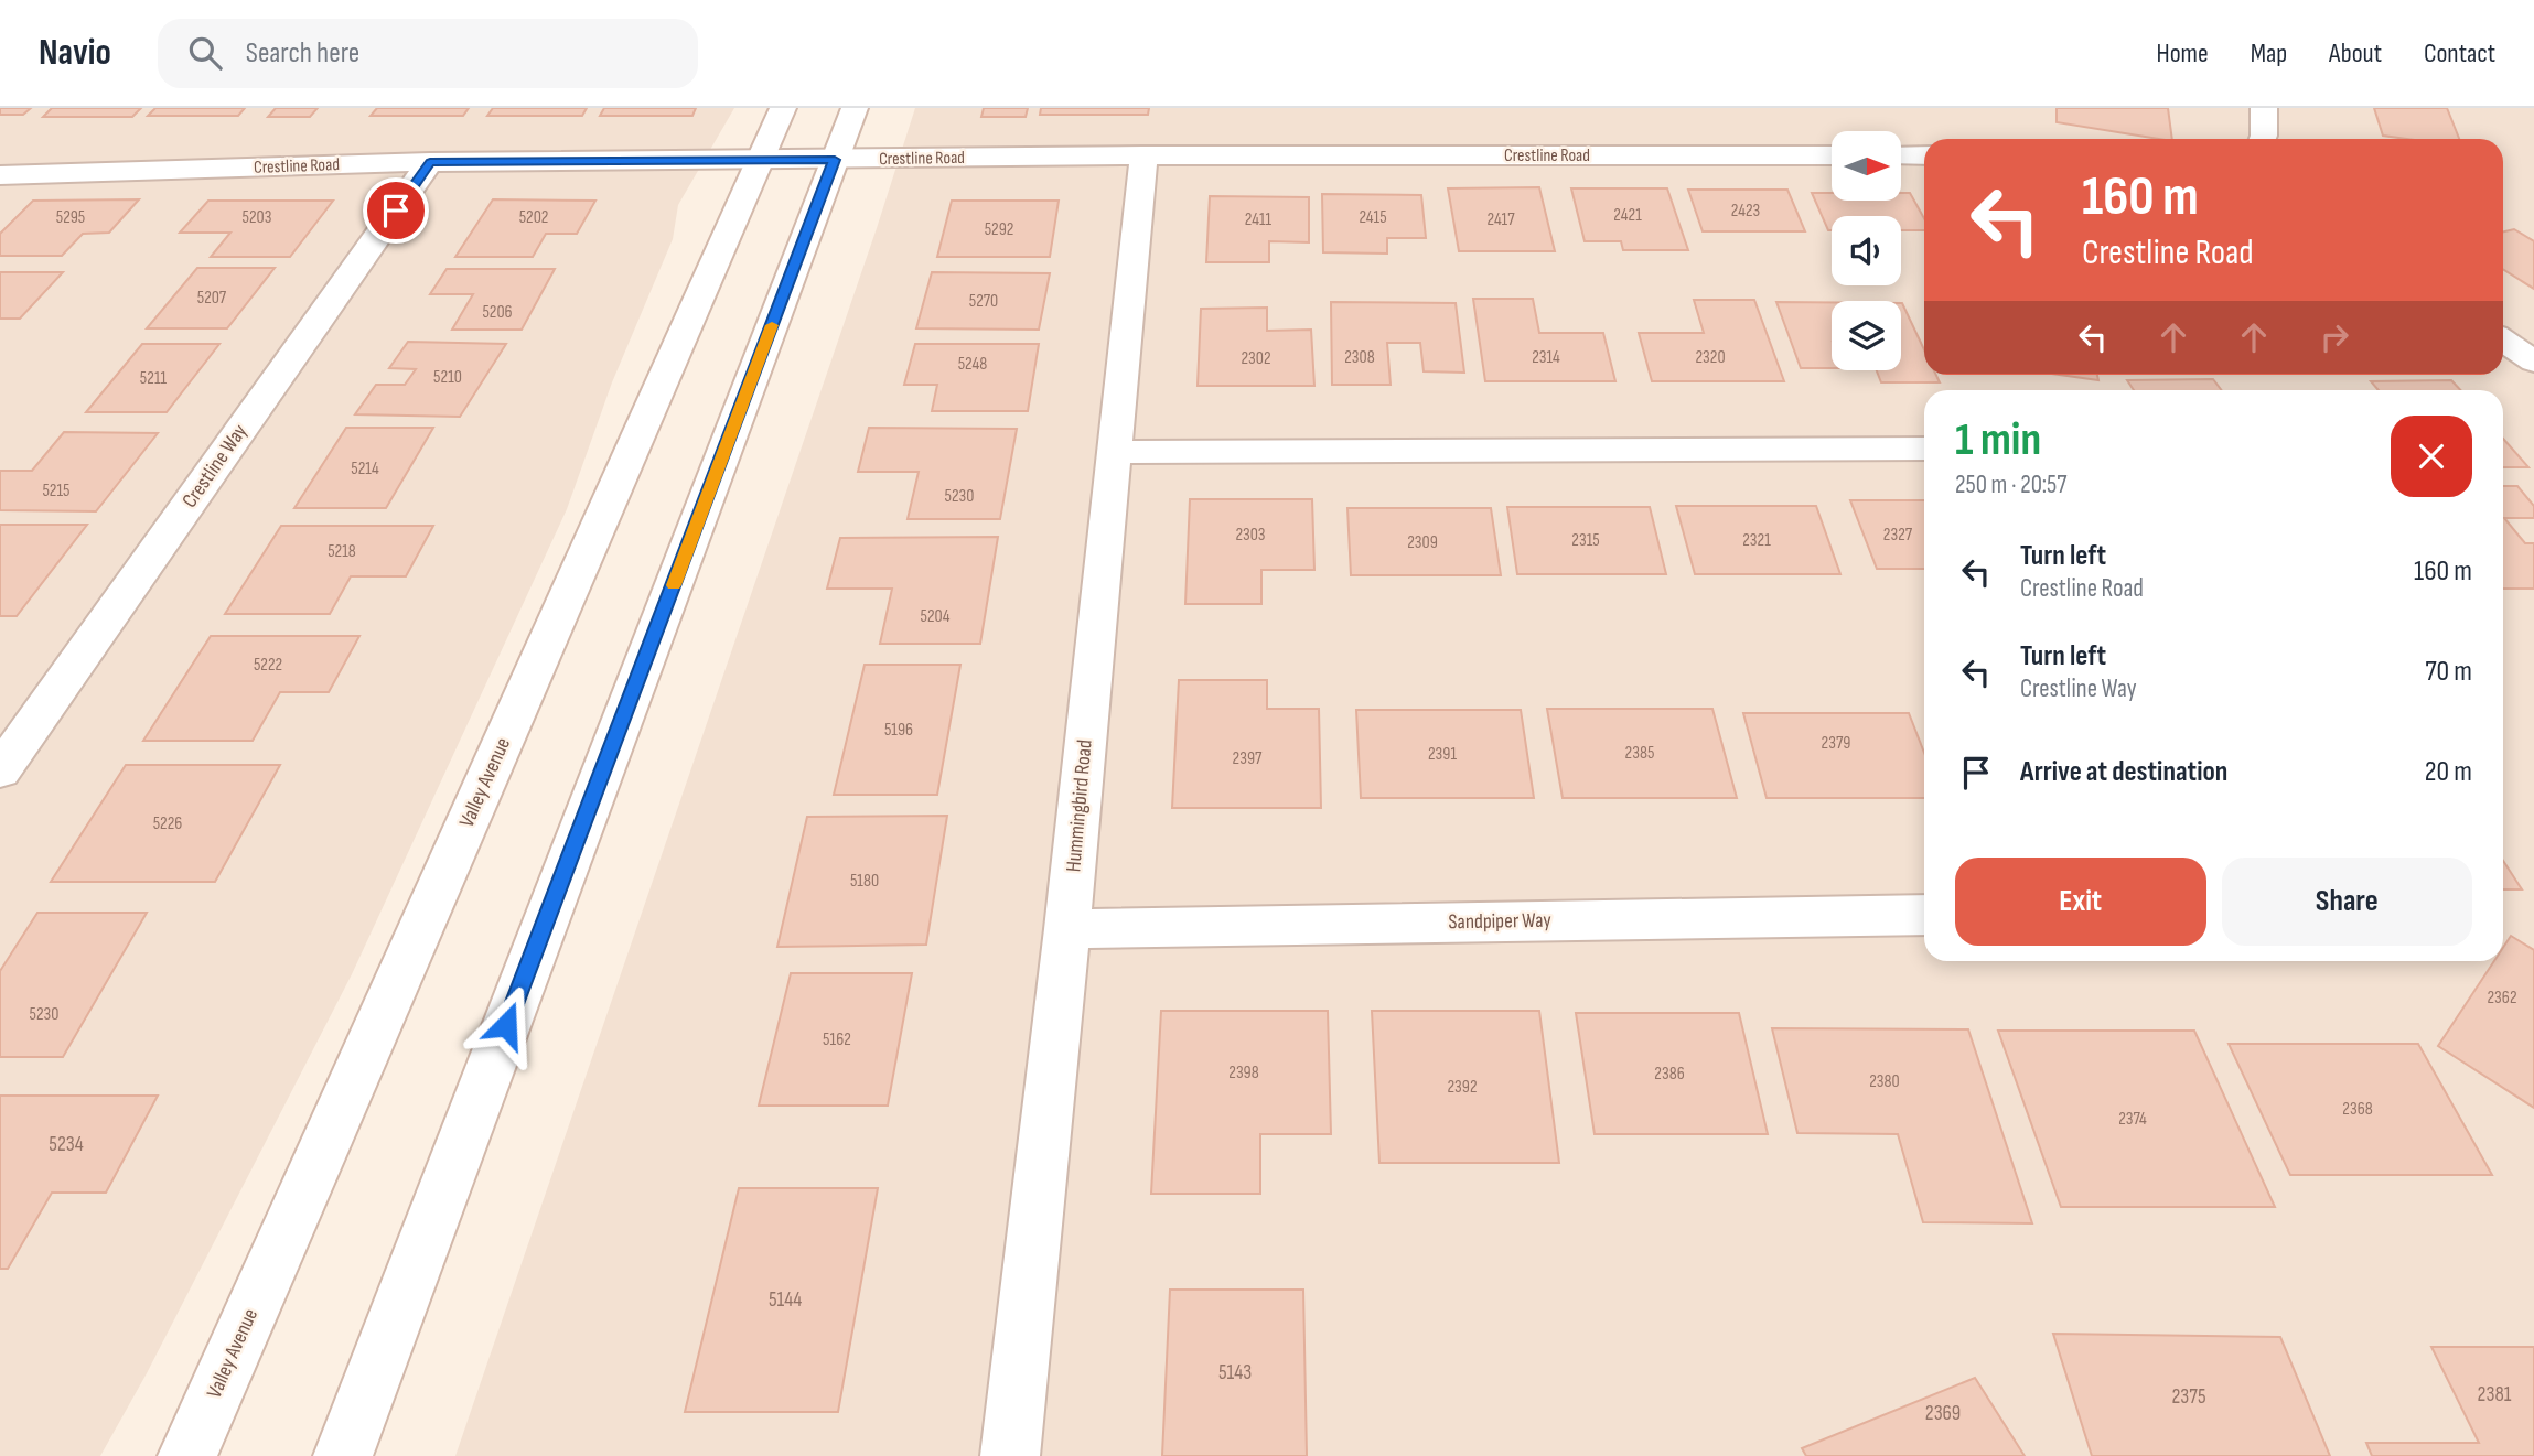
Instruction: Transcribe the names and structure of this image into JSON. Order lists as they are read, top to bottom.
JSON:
{
  "streets": {
    "street": [
      "Crestline Road",
      "Crestline Way",
      "Valley Avenue",
      "Hummingbird Road",
      "Sandpiper Way"
    ]
  },
  "crossings": [
    ["Crestline Road", "Crestline Way"],
    ["Crestline Road", "Valley Avenue"],
    ["Crestline Road", "Hummingbird Road"],
    ["Hummingbird Road", "Sandpiper Way"]
  ],
  "house_numbers": [
    "2423",
    "2421",
    "5295",
    "5203",
    "5202",
    "2415",
    "2411",
    "2417",
    "5292",
    "5207",
    "5270",
    "5206",
    "2308",
    "2314",
    "2320",
    "2302",
    "5248",
    "5210",
    "5211",
    "5214",
    "5215",
    "5230",
    "2303",
    "2327",
    "2315",
    "2321",
    "2309",
    "5218",
    "5204",
    "5222",
    "5196",
    "2379",
    "2385",
    "2391",
    "2397",
    "5226",
    "5180",
    "2362",
    "5230",
    "5162",
    "2398",
    "2386",
    "2380",
    "2392",
    "2368",
    "2374",
    "5234",
    "5144",
    "5143",
    "2381",
    "2375",
    "2369"
  ],
  "north": "right",
  "page": {
    "header": "Navio",
    "search": "Search here",
    "nav": [
      "Home",
      "Map",
      "About",
      "Contact"
    ],
    "turn": ["160 m", "Crestline Road"],
    "heading": ["1 min", "250 m · 20:57"],
    "list": [
      {
        "name": "Turn left",
        "note": "Crestline Road",
        "value": "160 m"
      },
      {
        "name": "Turn left",
        "note": "Crestline Way",
        "value": "70 m"
      },
      {
        "name": "Arrive at destination",
        "value": "20 m"
      }
    ],
    "buttons": ["Exit", "Share"]
  }
}
